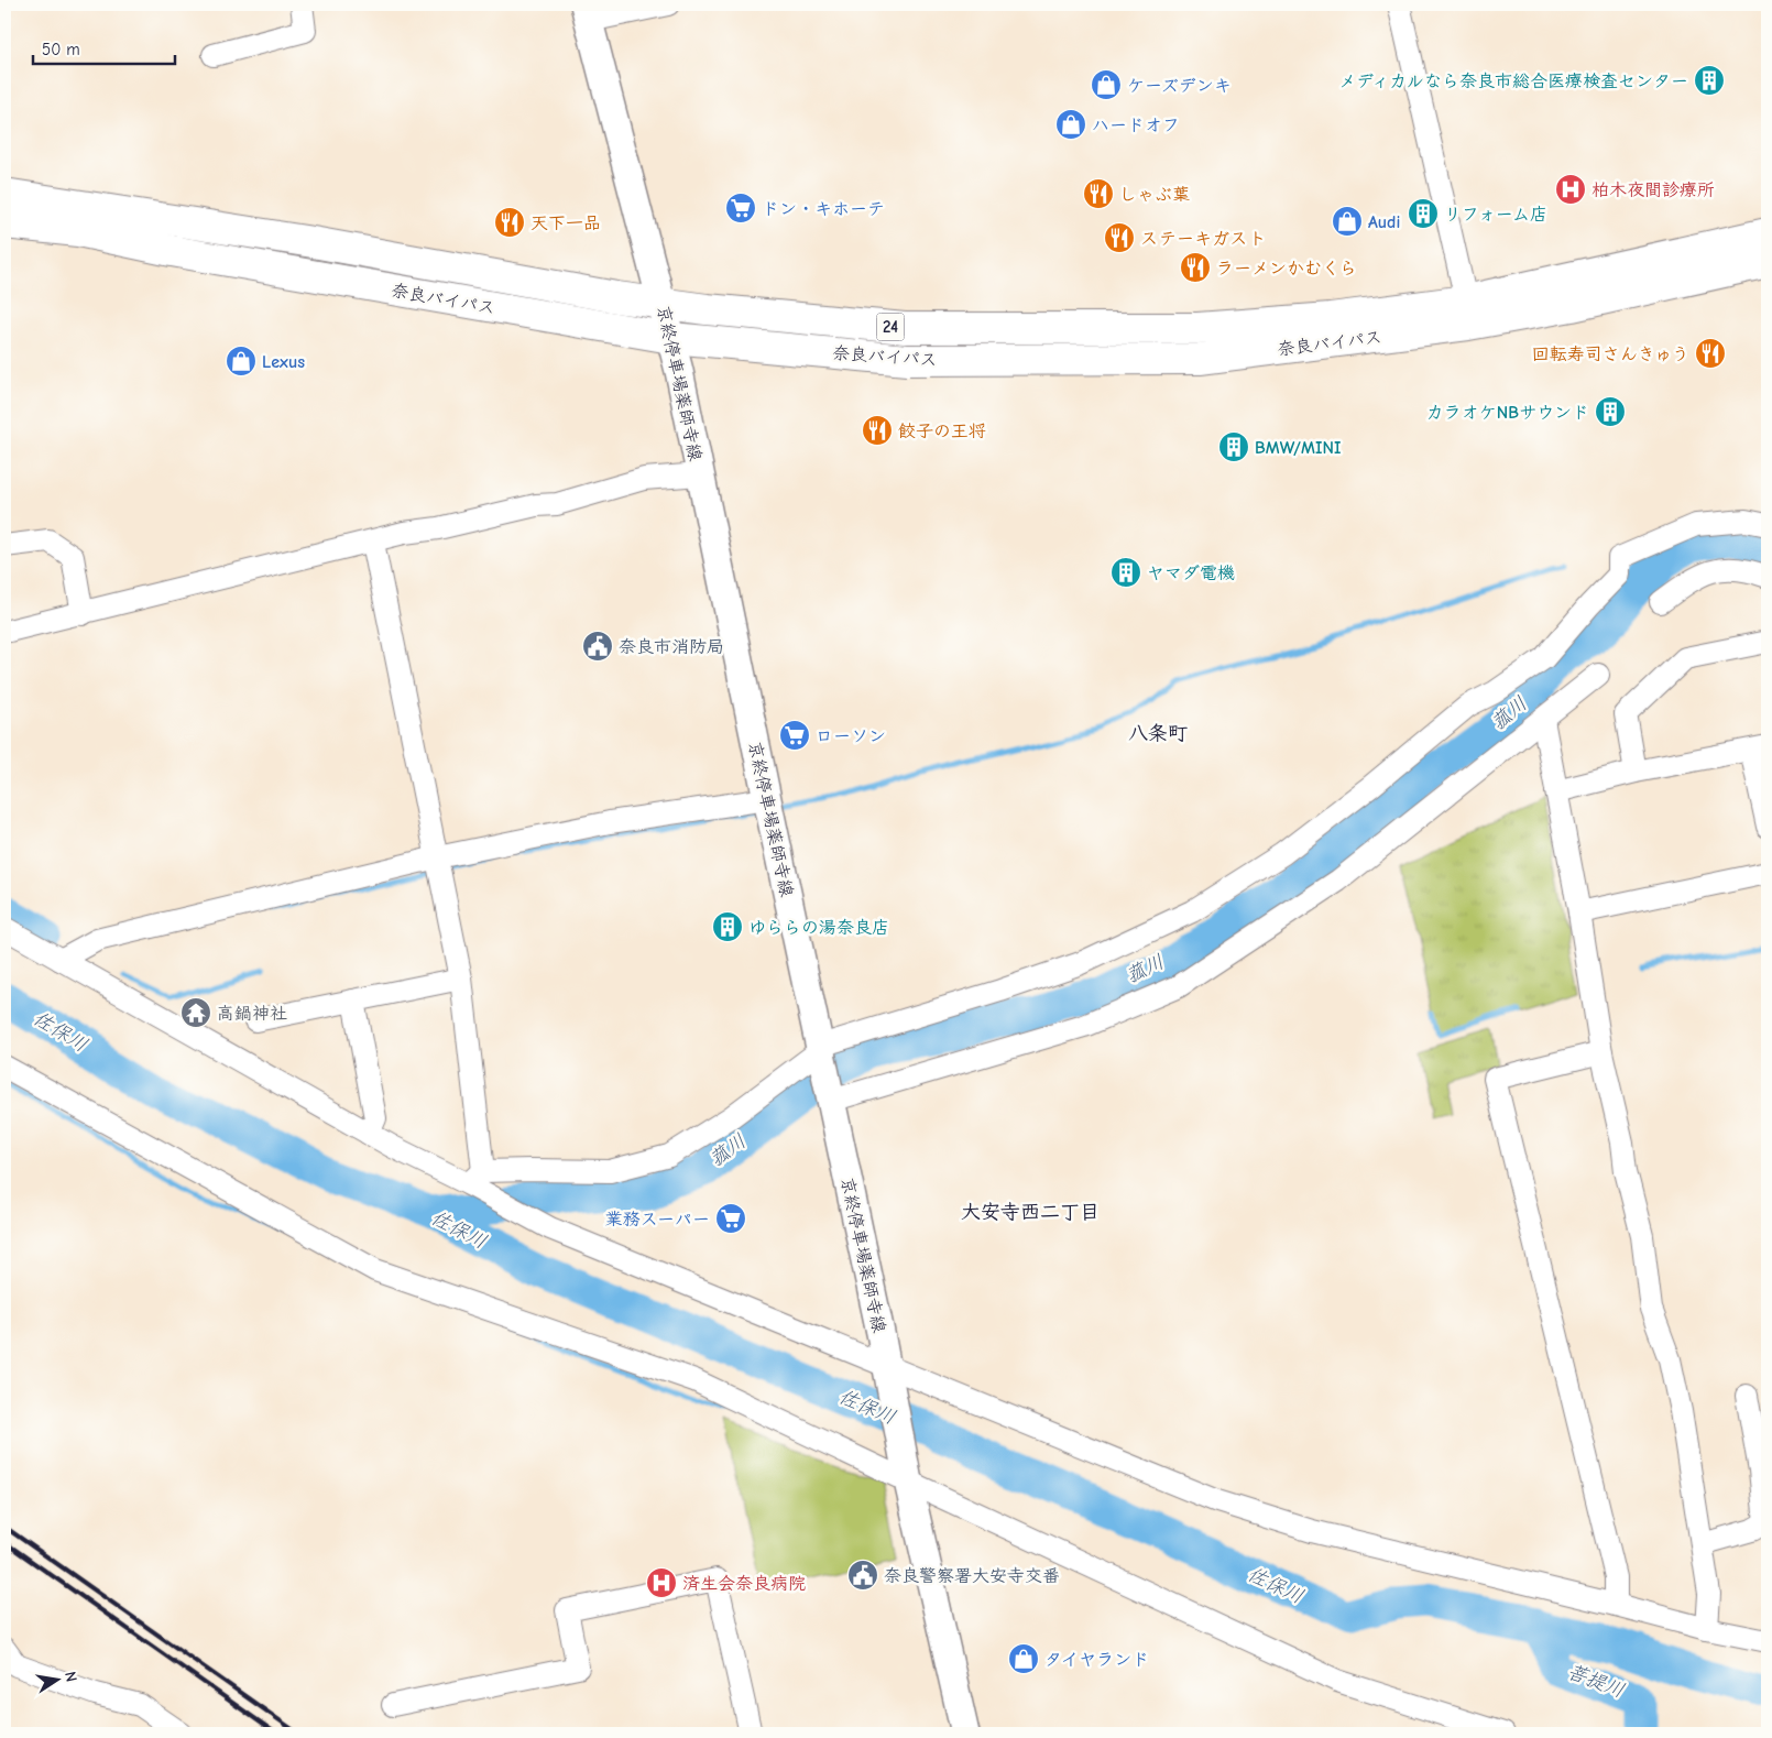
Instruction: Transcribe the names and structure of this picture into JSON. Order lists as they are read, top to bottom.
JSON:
{
  "streets": {
    "highway": ["奈良バイパス", "24"],
    "main road": ["京終停車場薬師寺線"]
  },
  "crossings": [
    ["奈良バイパス", "京終停車場薬師寺線"]
  ],
  "districts": ["八条町", "大安寺西二丁目"],
  "water": ["菰川", "佐保川", "菩提川"],
  "places": {
    "building": [
      "メディカルなら奈良市総合医療検査センター",
      "リフォーム店",
      "カラオケNBサウンド",
      "BMW/MINI",
      "ヤマダ電機",
      "ゆららの湯奈良店"
    ],
    "shop": [
      "ケーズデンキ",
      "ハードオフ",
      "Audi",
      "Lexus",
      "タイヤランド"
    ],
    "hospital": ["柏木夜間診療所", "済生会奈良病院"],
    "restaurant": [
      "しゃぶ葉",
      "天下一品",
      "ステーキガスト",
      "ラーメンかむくら",
      "回転寿司さんきゅう",
      "餃子の王将"
    ],
    "supermarket": ["ドン・キホーテ", "ローソン", "業務スーパー"],
    "public building": ["奈良市消防局", "奈良警察署大安寺交番"],
    "temple": ["高鍋神社"]
  },
  "scale_bar": "50 m",
  "north": "right"
}
